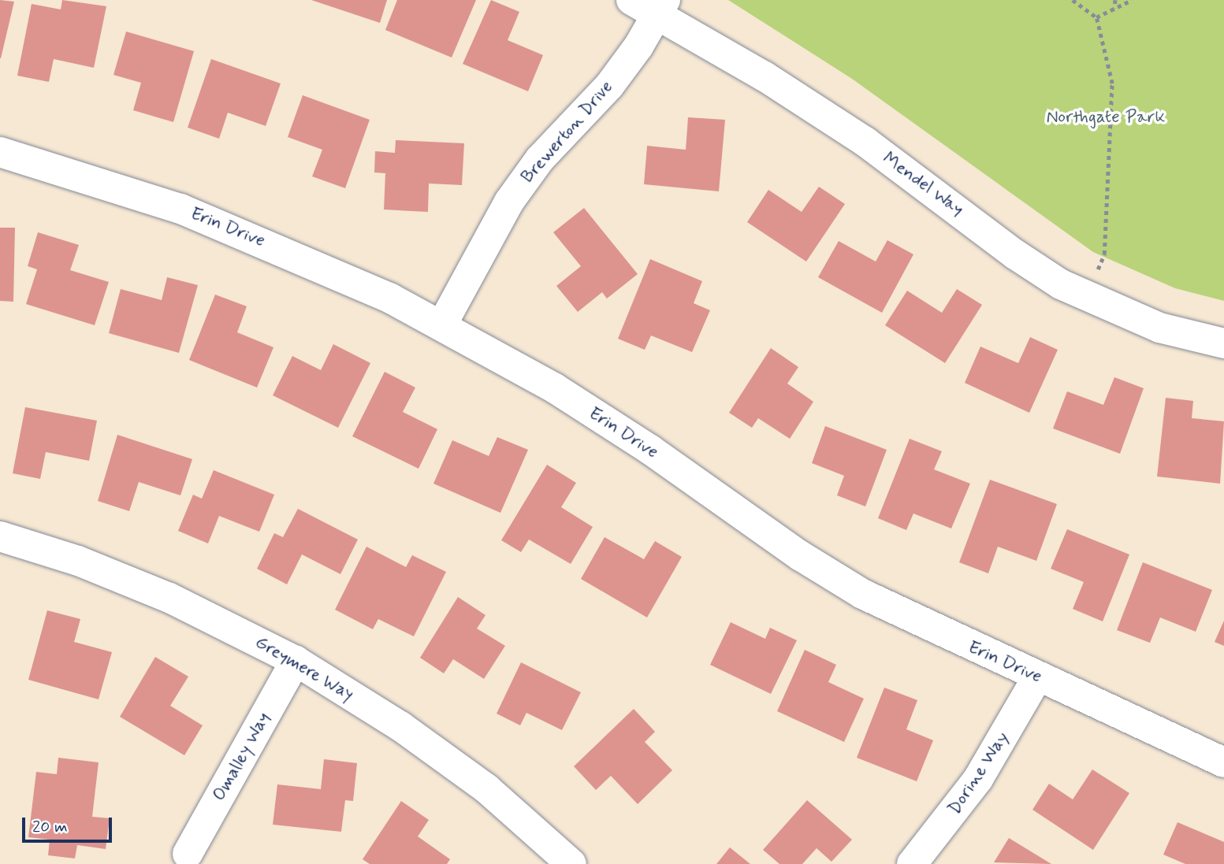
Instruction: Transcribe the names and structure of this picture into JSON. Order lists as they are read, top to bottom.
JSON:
{
  "streets": {
    "street": [
      "Brewerton Drive",
      "Mendel Way",
      "Erin Drive",
      "Greymere Way",
      "Omalley Way",
      "Dorine Way"
    ]
  },
  "crossings": [
    ["Brewerton Drive", "Mendel Way"],
    ["Brewerton Drive", "Erin Drive"],
    ["Erin Drive", "Dorine Way"],
    ["Greymere Way", "Omalley Way"]
  ],
  "parks": ["Northgate Park"],
  "scale_bar": "20 m"
}
